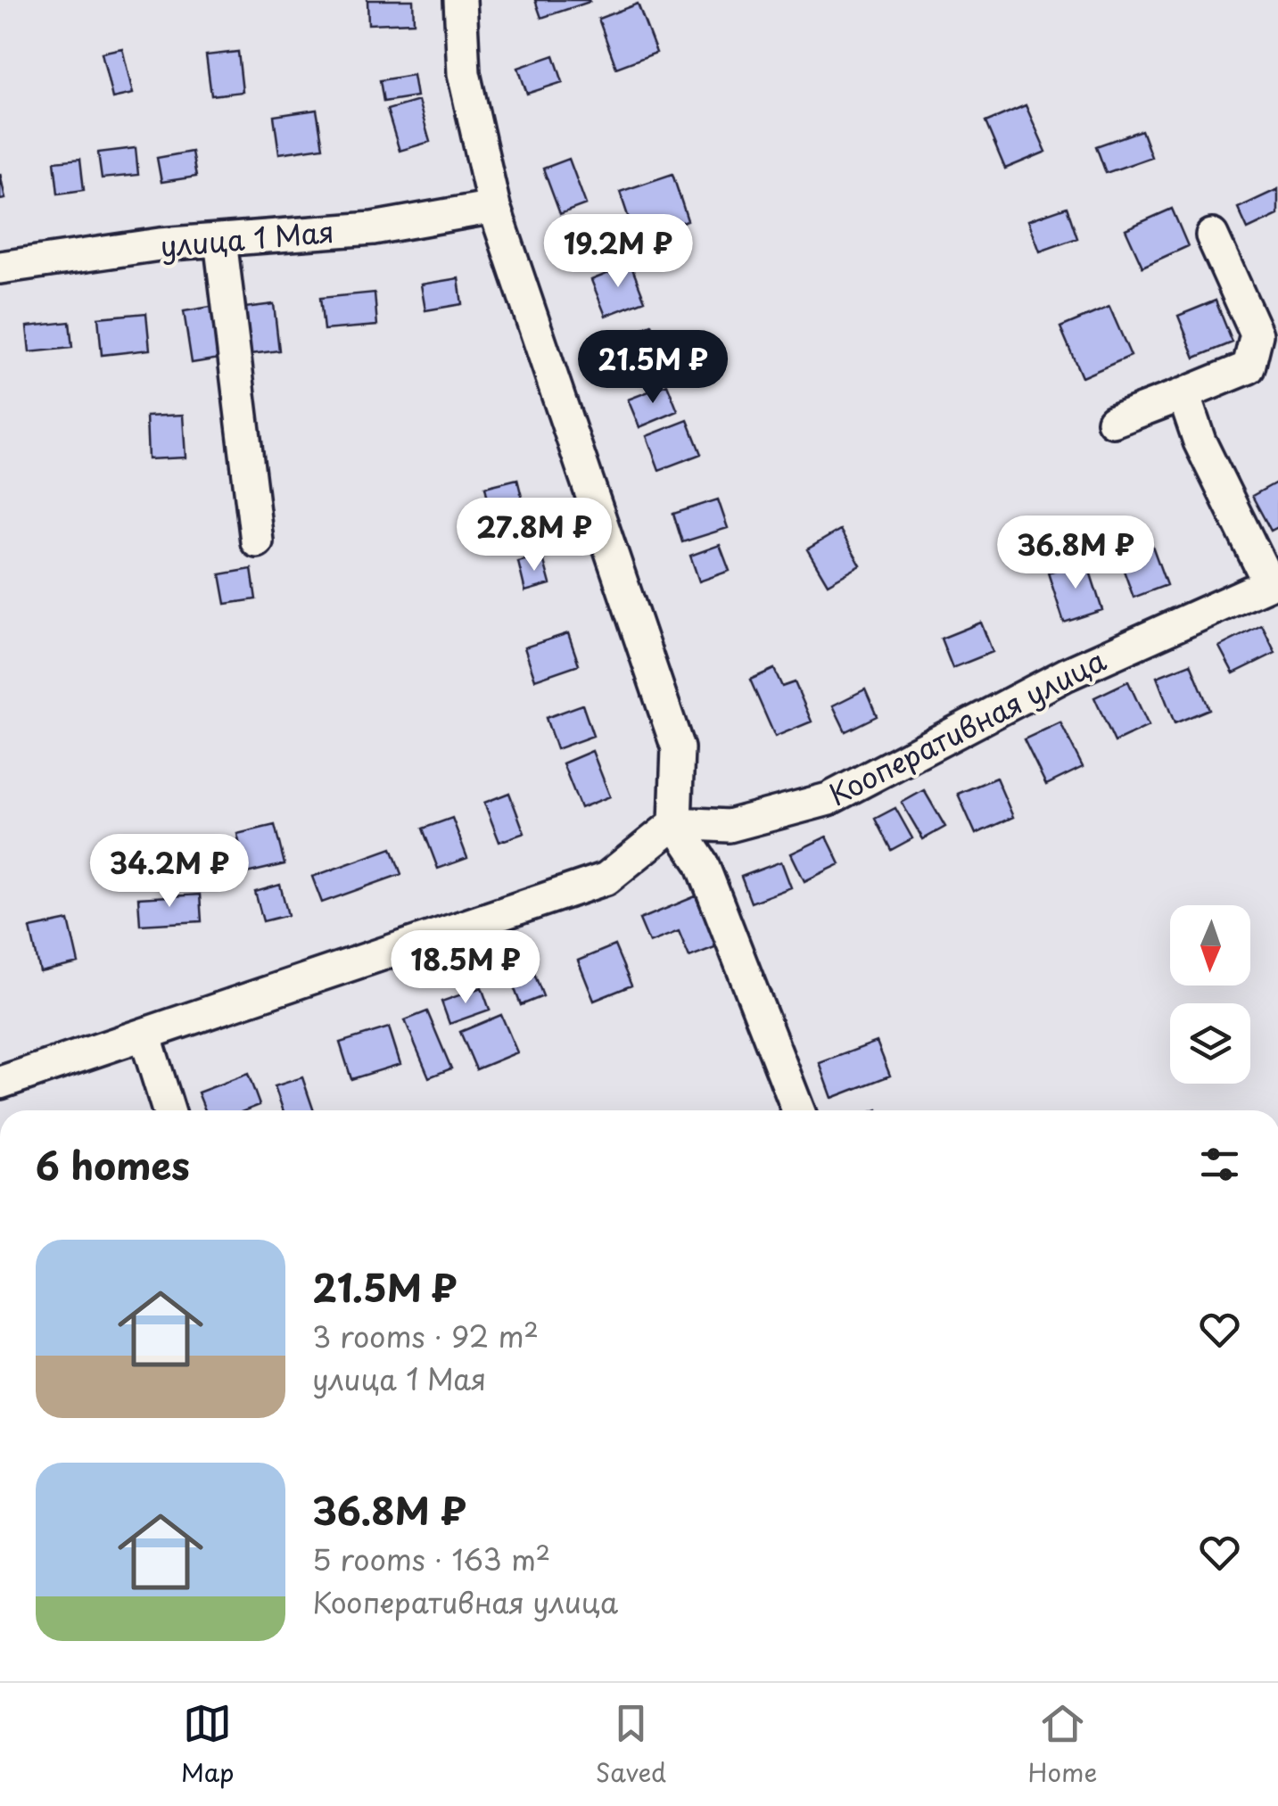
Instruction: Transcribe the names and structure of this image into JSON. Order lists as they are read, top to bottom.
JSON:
{
  "streets": {
    "street": ["улица 1 Мая", "Кооперативная улица"]
  },
  "north": "bottom",
  "page": {
    "price": [
      "19.2M ₽",
      "21.5M ₽",
      "27.8M ₽",
      "36.8M ₽",
      "34.2M ₽",
      "18.5M ₽"
    ],
    "heading": "6 homes",
    "list": [
      {
        "name": "21.5M ₽",
        "note": "3 rooms · 92 m² · улица 1 Мая"
      },
      {
        "name": "36.8M ₽",
        "note": "5 rooms · 163 m² · Кооперативная улица"
      }
    ],
    "tabs": ["Map", "Saved", "Home"]
  }
}
